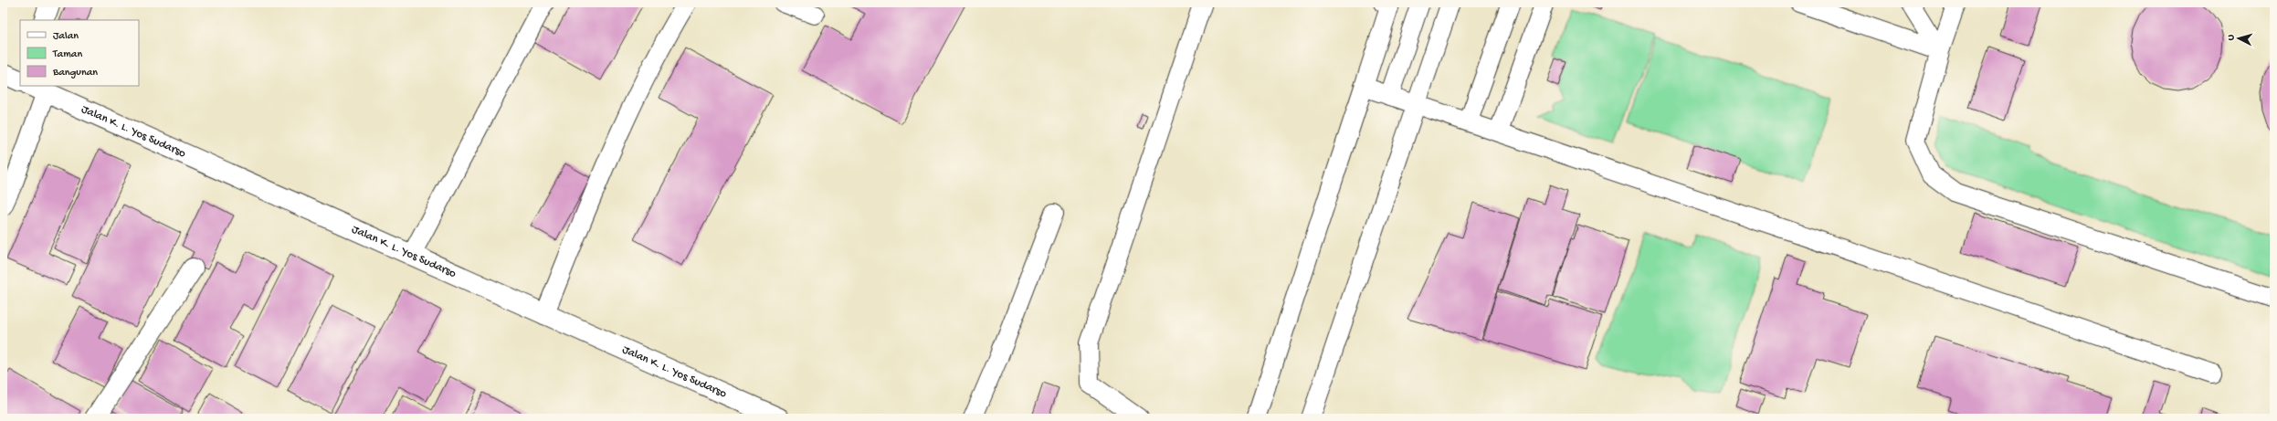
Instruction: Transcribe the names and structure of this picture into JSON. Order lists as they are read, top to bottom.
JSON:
{
  "streets": {
    "main road": ["Jalan K. L. Yos Sudarso"]
  },
  "legend": ["Jalan", "Taman", "Bangunan"],
  "north": "left"
}
